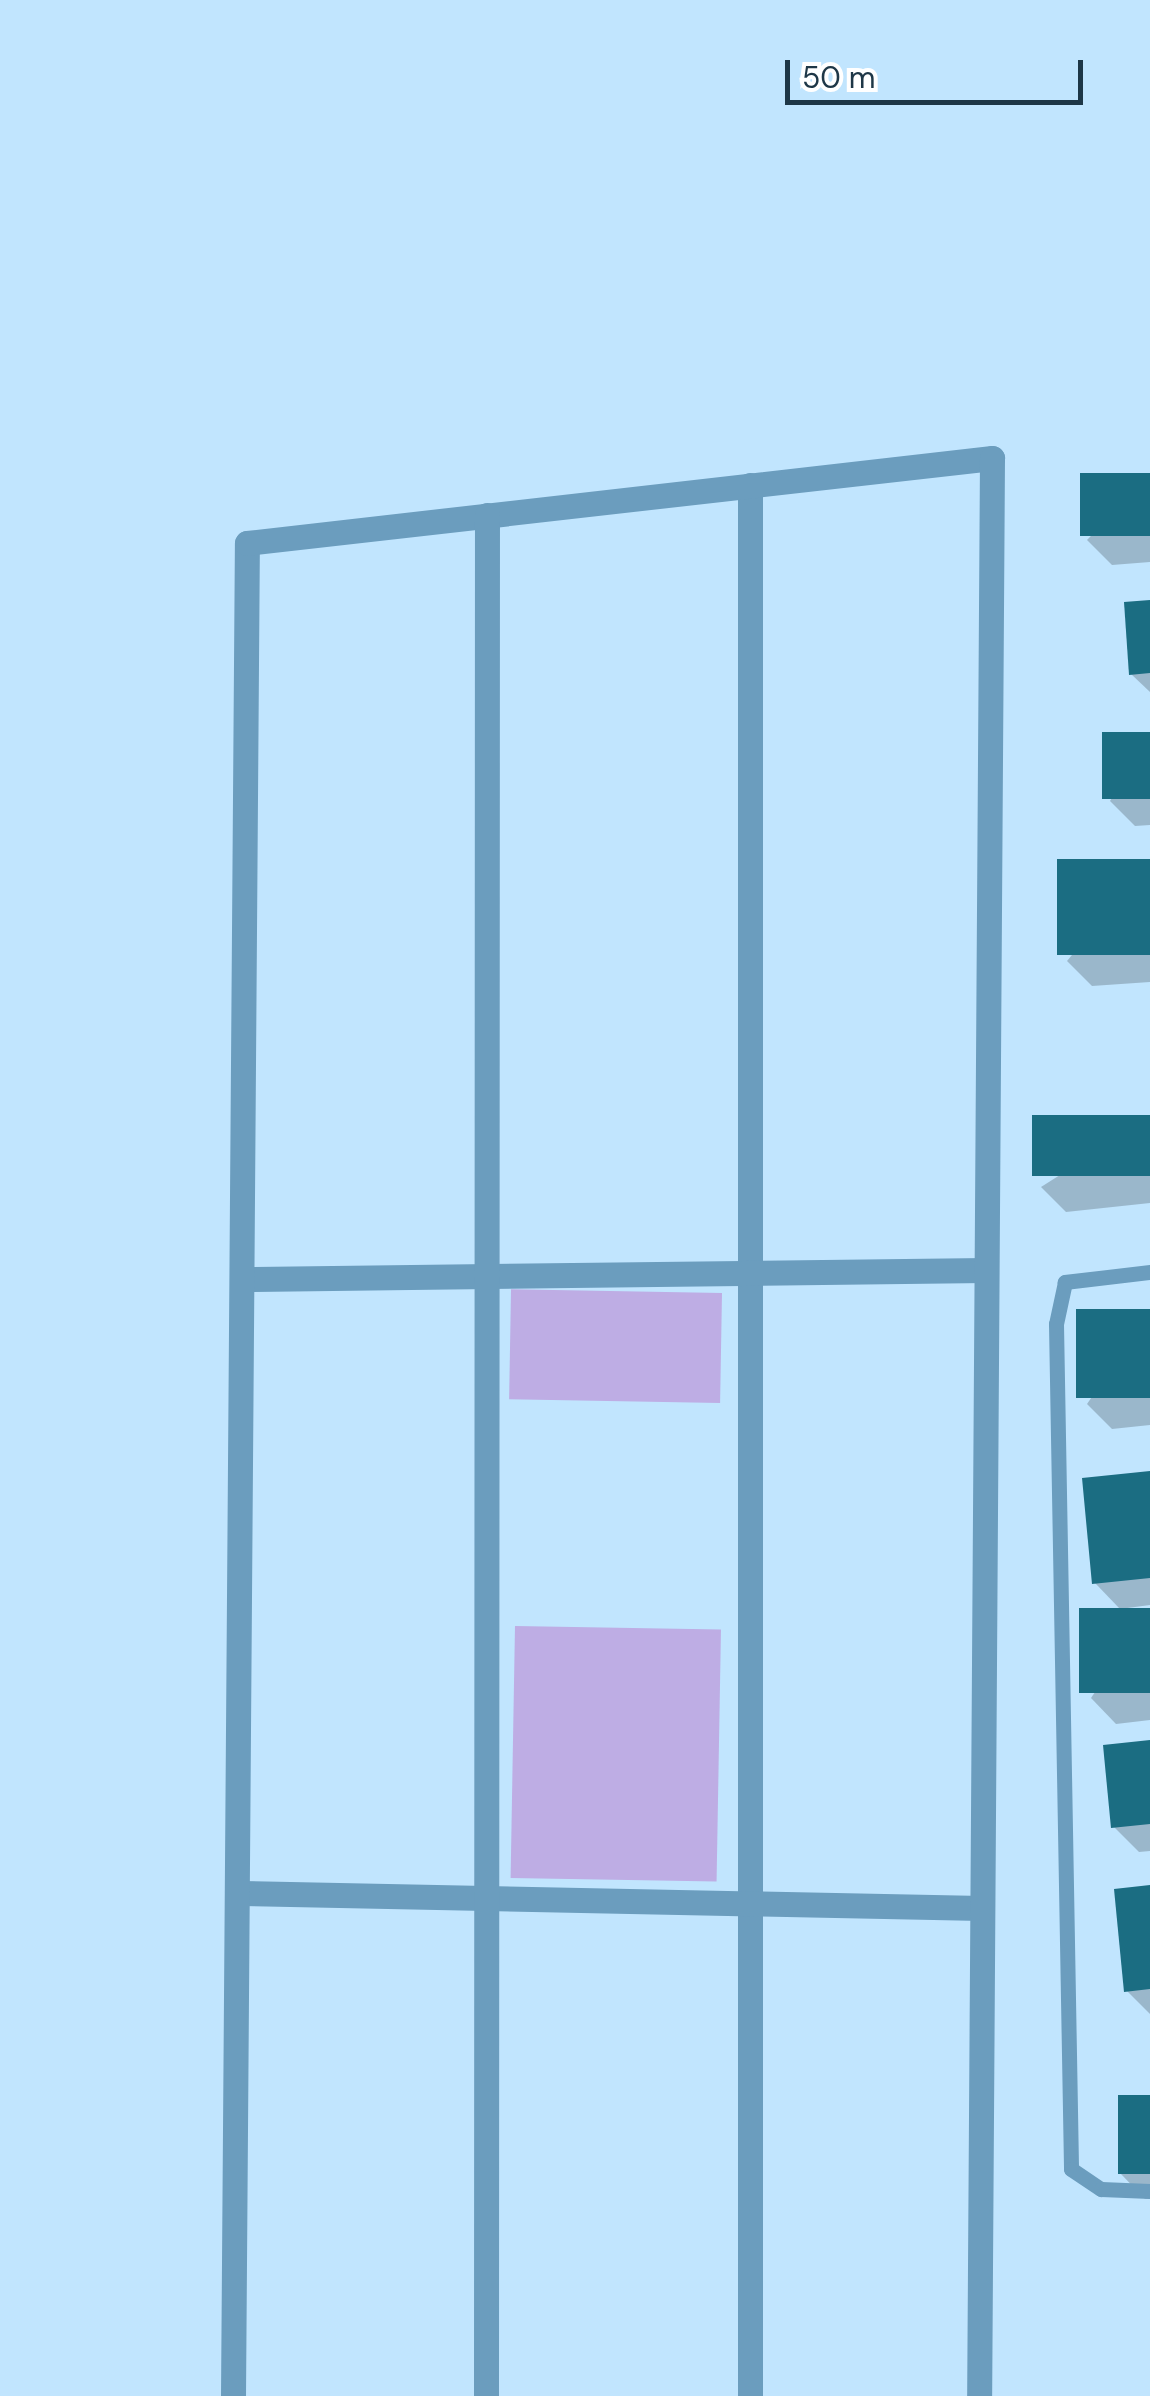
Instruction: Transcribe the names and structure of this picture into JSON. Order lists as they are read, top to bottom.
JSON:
{
  "scale_bar": "50 m"
}
